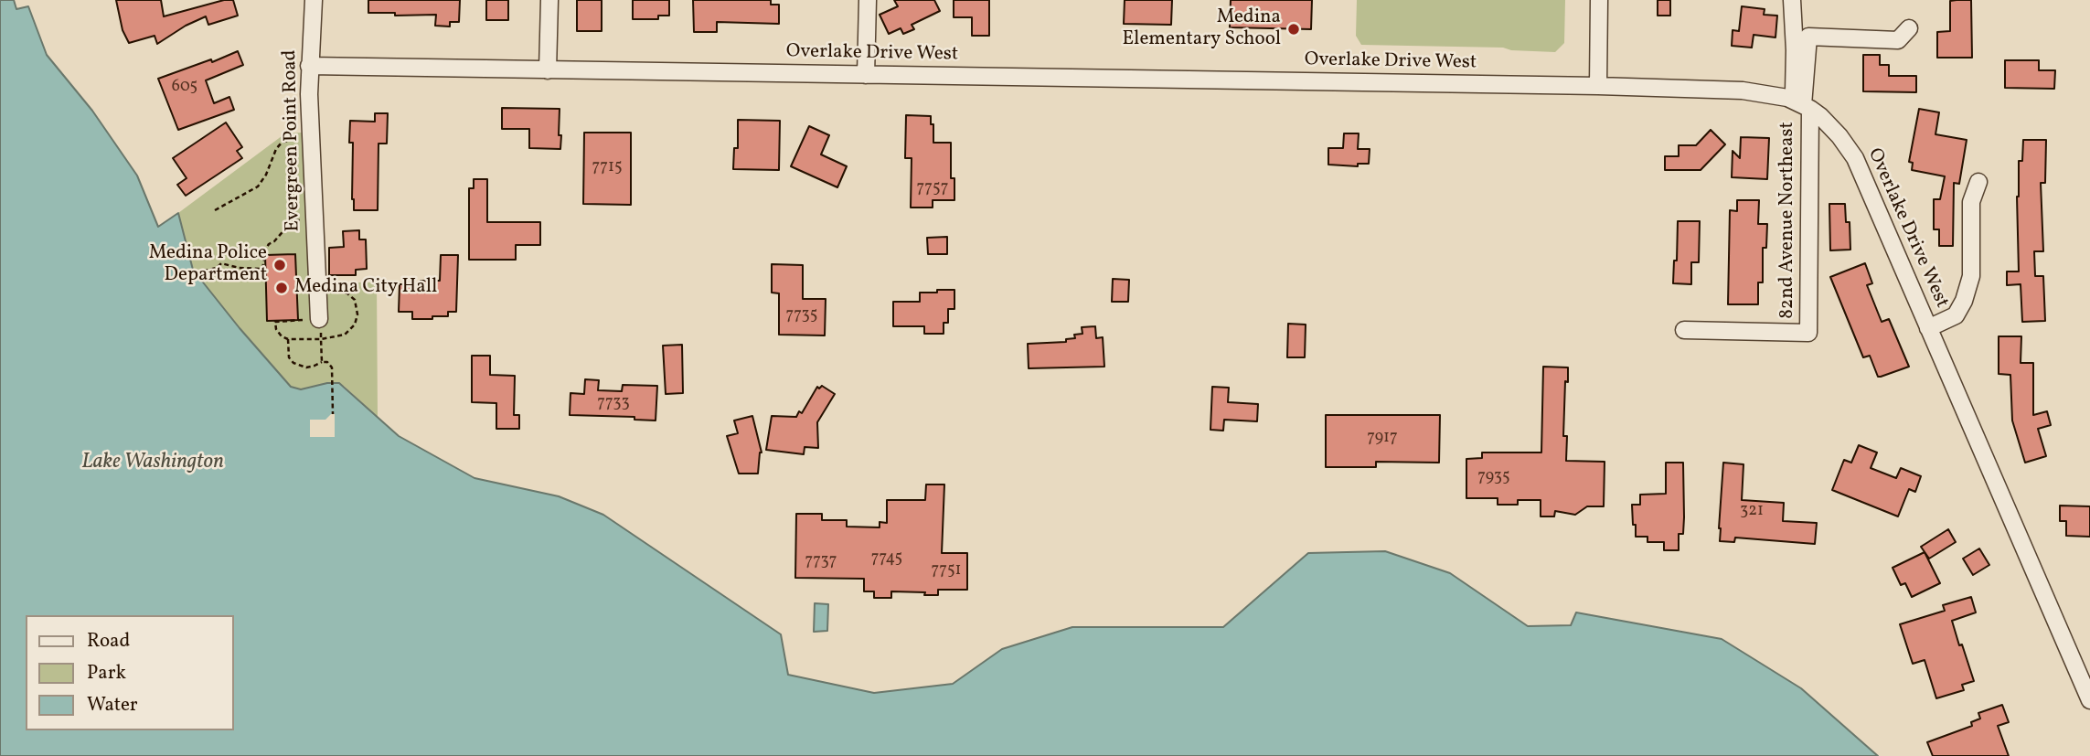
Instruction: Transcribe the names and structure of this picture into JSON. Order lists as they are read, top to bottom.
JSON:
{
  "streets": {
    "street": ["Overlake Drive West", "Evergreen Point Road", "82nd Avenue Northeast"]
  },
  "crossings": [
    ["Overlake Drive West", "Evergreen Point Road"],
    ["Overlake Drive West", "82nd Avenue Northeast"]
  ],
  "water": ["Lake Washington"],
  "places": ["Medina Elementary School", "Medina Police Department", "Medina City Hall"],
  "house_numbers": [
    "605",
    "7715",
    "7757",
    "7735",
    "7733",
    "7917",
    "7935",
    "321",
    "7745",
    "7737",
    "7751"
  ],
  "legend": ["Road", "Park", "Water"]
}
